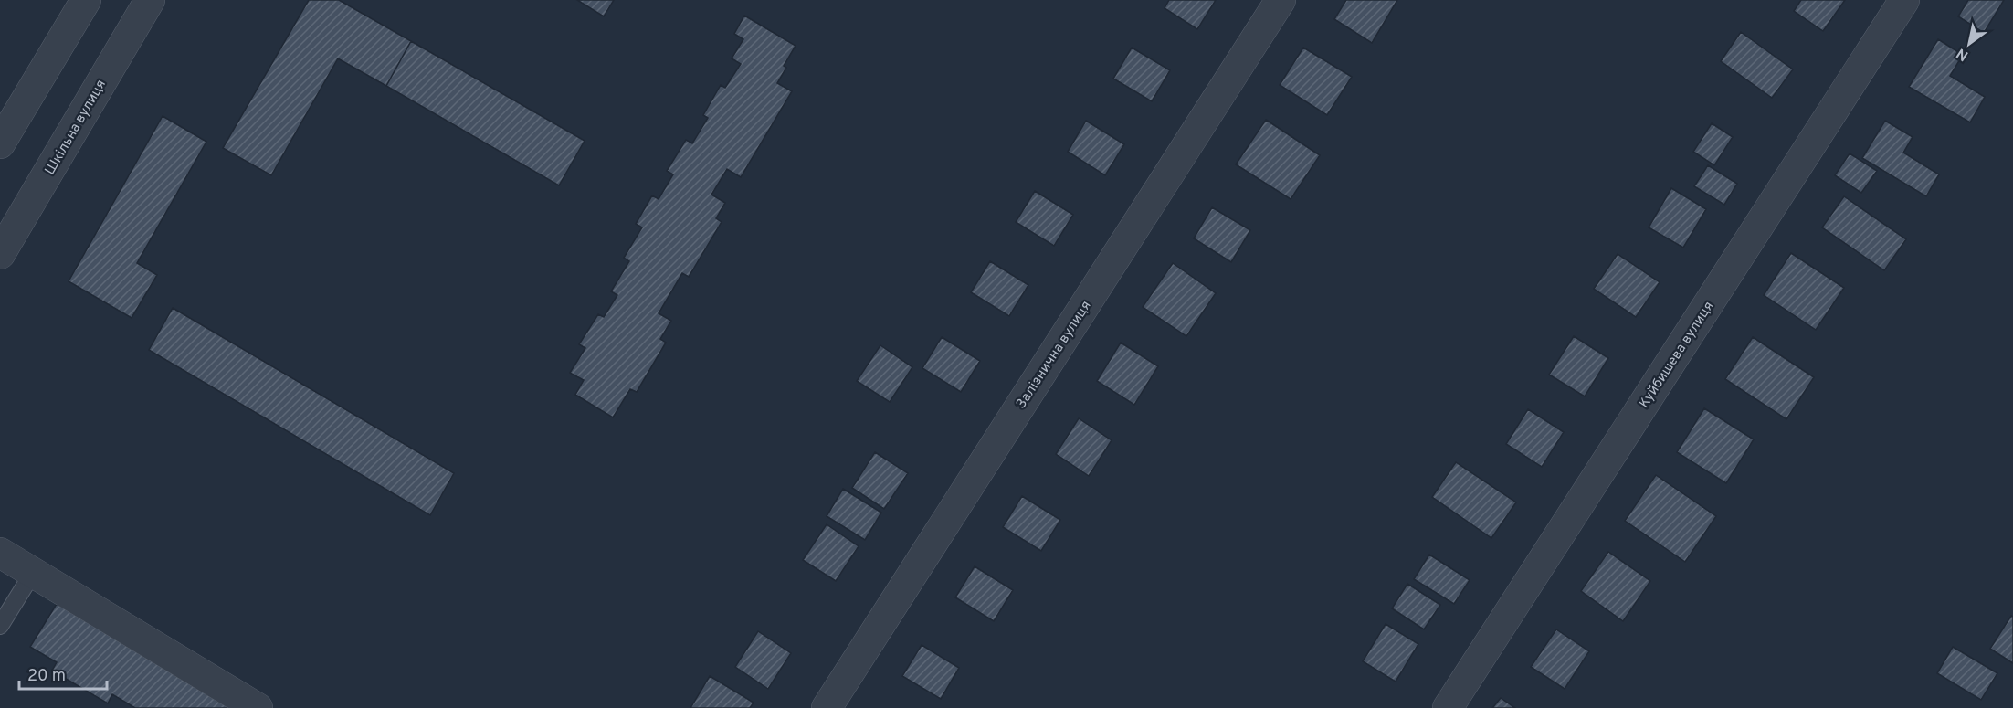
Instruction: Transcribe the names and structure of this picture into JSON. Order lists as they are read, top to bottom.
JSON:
{
  "streets": {
    "street": ["Шкільна вулиця", "Залізнична вулиця", "Куйбишева вулиця"]
  },
  "scale_bar": "20 m",
  "north": "bottom left"
}
